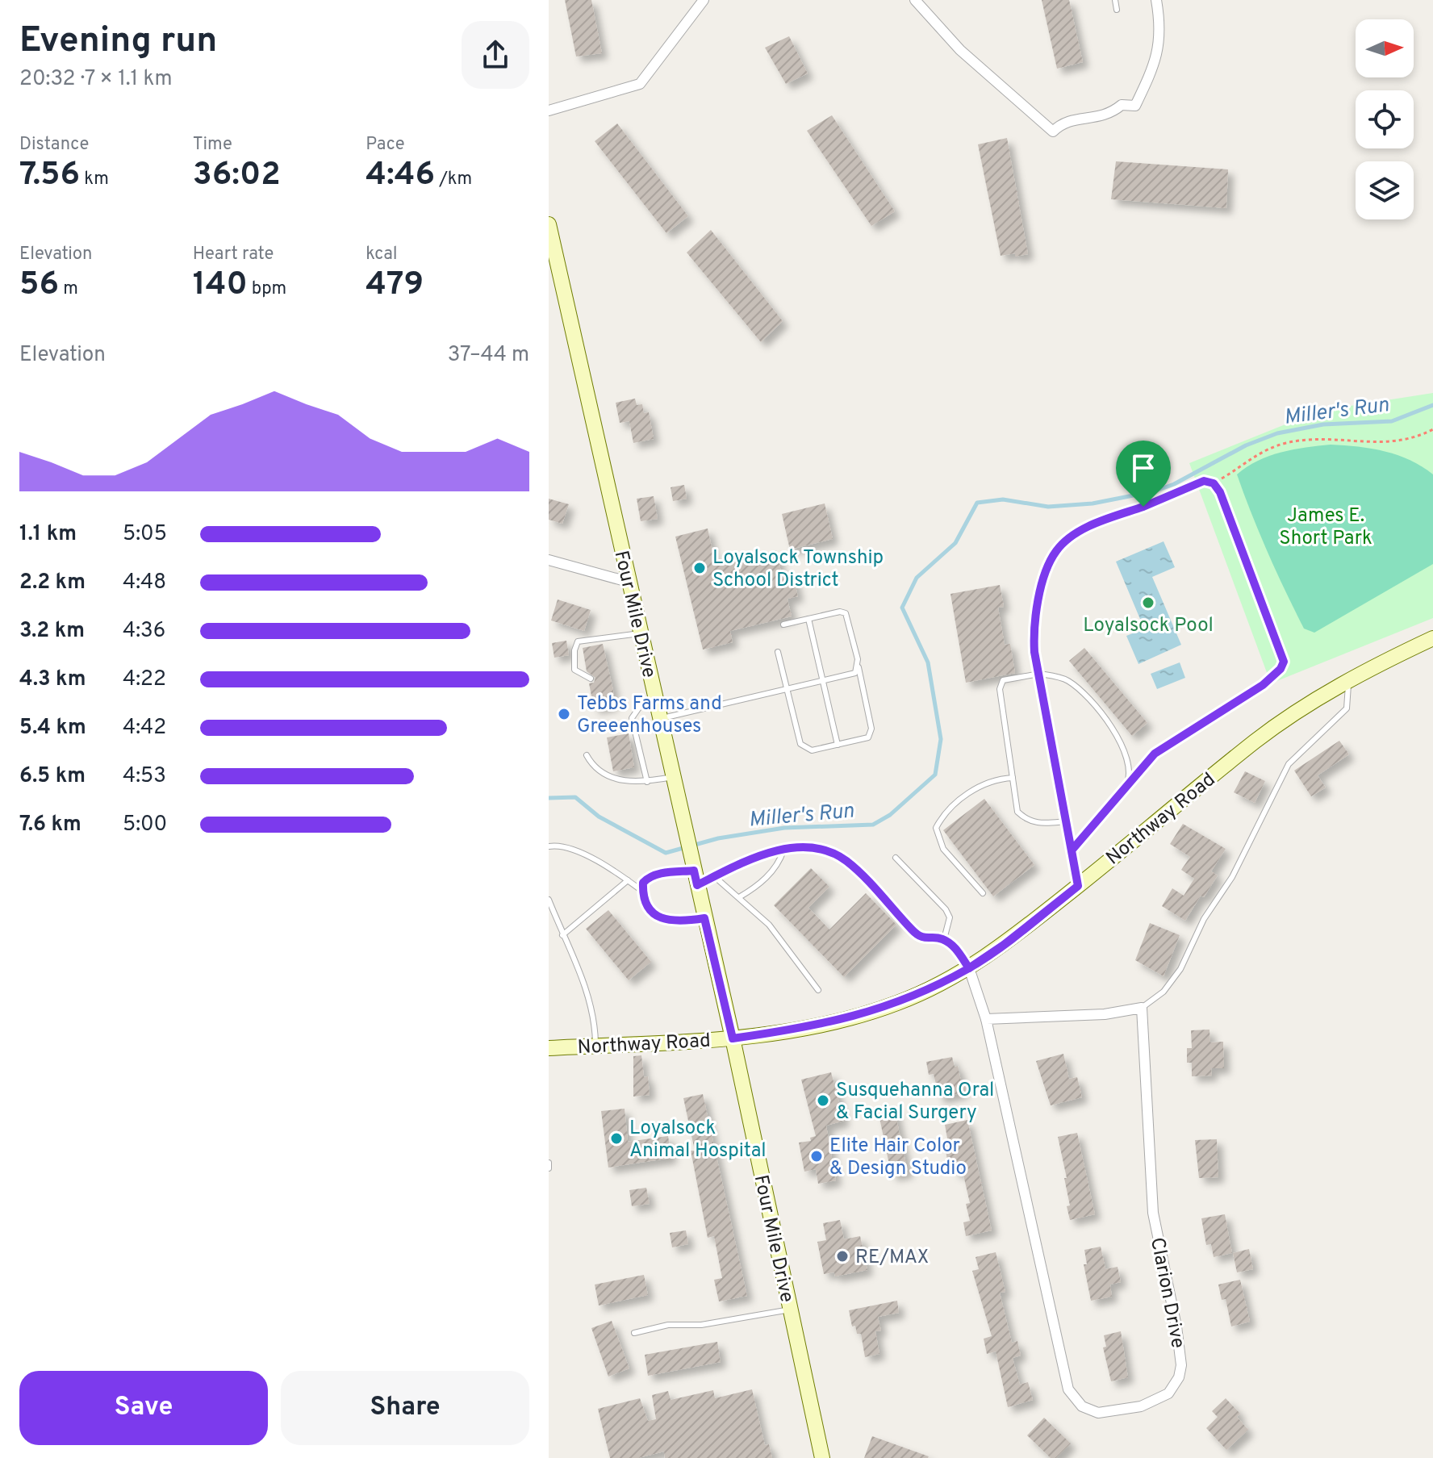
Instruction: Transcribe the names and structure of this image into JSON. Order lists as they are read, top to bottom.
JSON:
{
  "streets": {
    "street": ["Four Mile Drive", "Northway Road", "Clarion Drive"]
  },
  "crossings": [
    ["Four Mile Drive", "Northway Road"],
    ["Northway Road", "Clarion Drive"]
  ],
  "water": ["Miller's Run"],
  "parks": ["James E. Short Park"],
  "places": [
    "Loyalsock Township School District",
    "Loyalsock Pool",
    "Tebbs Farms and Greeenhouses",
    "Susquehanna Oral & Facial Surgery",
    "Loyalsock Animal Hospital",
    "Elite Hair Color & Design Studio",
    "RE/MAX"
  ],
  "north": "right",
  "page": {
    "heading": ["Evening run", "20:32 · 7 × 1.1 km"],
    "stats": [
      ["Distance", "7.56 km"],
      ["Time", "36:02"],
      ["Pace", "4:46 /km"],
      ["Elevation", "56 m"],
      ["Heart rate", "140 bpm"],
      ["kcal", "479"]
    ],
    "chart": ["Elevation", "37–44 m"],
    "list": [
      {
        "name": "1.1 km",
        "note": "5:05"
      },
      {
        "name": "2.2 km",
        "note": "4:48"
      },
      {
        "name": "3.2 km",
        "note": "4:36"
      },
      {
        "name": "4.3 km",
        "note": "4:22"
      },
      {
        "name": "5.4 km",
        "note": "4:42"
      },
      {
        "name": "6.5 km",
        "note": "4:53"
      },
      {
        "name": "7.6 km",
        "note": "5:00"
      }
    ],
    "buttons": ["Save", "Share"]
  }
}
